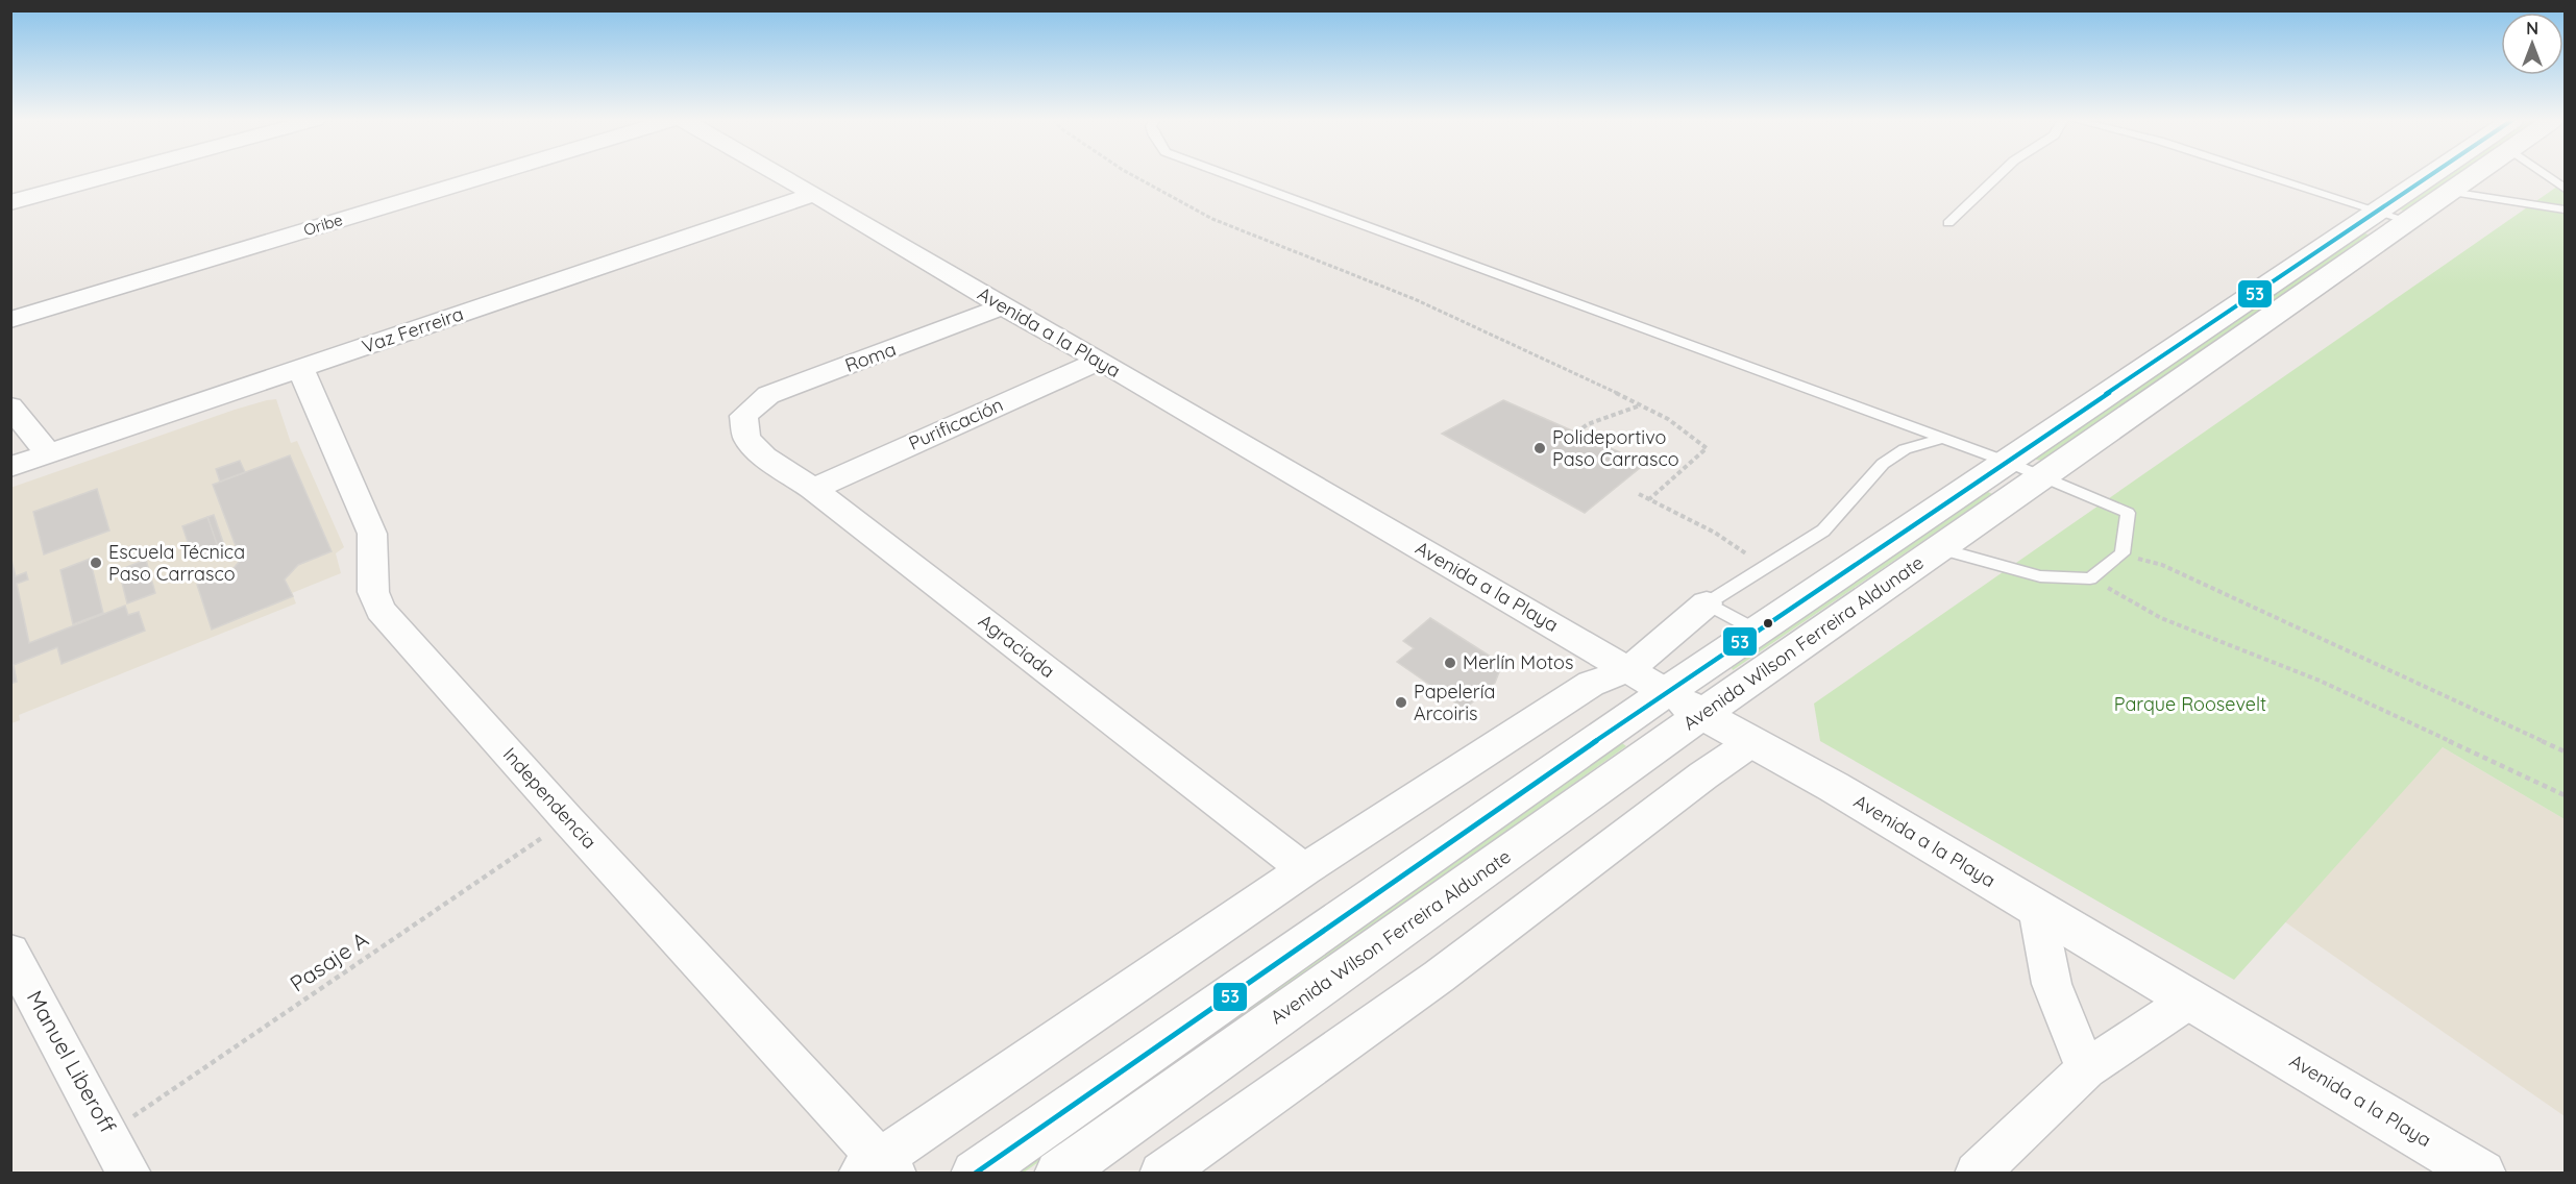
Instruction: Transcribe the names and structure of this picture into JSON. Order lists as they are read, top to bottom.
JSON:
{
  "streets": {
    "main road": ["Avenida a la Playa", "Avenida Wilson Ferreira Aldunate"],
    "street": [
      "Oribe",
      "Vaz Ferreira",
      "Roma",
      "Purificación",
      "Agraciada",
      "Independencia",
      "Manuel Liberoff"
    ],
    "path": ["Pasaje A"]
  },
  "crossings": [
    ["Vaz Ferreira", "Avenida a la Playa"],
    ["Vaz Ferreira", "Independencia"],
    ["Avenida a la Playa", "Roma"],
    ["Avenida a la Playa", "Purificación"],
    ["Avenida a la Playa", "Avenida Wilson Ferreira Aldunate"],
    ["Roma", "Agraciada"],
    ["Purificación", "Agraciada"],
    ["Independencia", "Pasaje A"],
    ["Pasaje A", "Manuel Liberoff"]
  ],
  "parks": ["Parque Roosevelt"],
  "places": [
    "Polideportivo Paso Carrasco",
    "Escuela Técnica Paso Carrasco",
    "Merlín Motos",
    "Papelería Arcoiris"
  ],
  "lines": ["transit line 53"],
  "north": "top"
}
